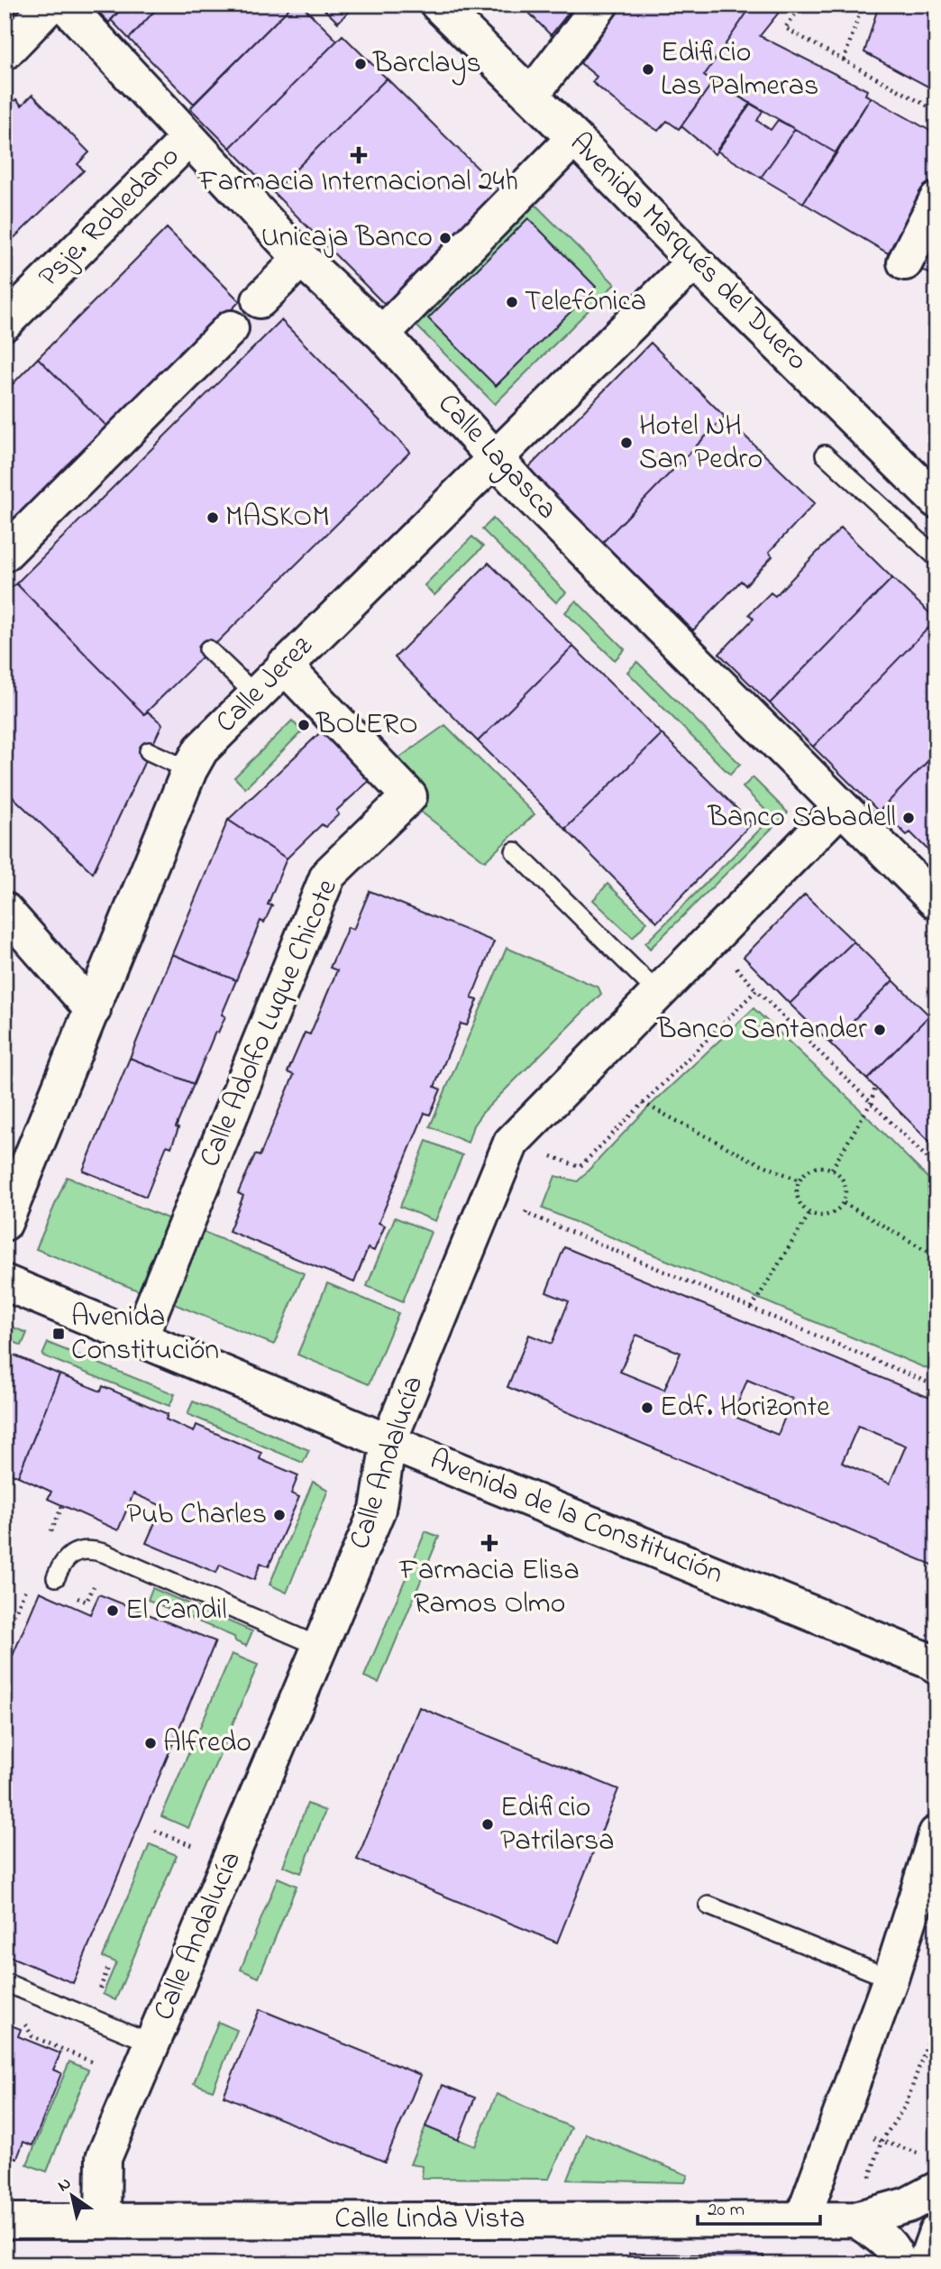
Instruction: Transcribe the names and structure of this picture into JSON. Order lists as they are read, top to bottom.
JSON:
{
  "streets": {
    "street": [
      "Psje. Robledano",
      "Avenida Marqués del Duero",
      "Calle Lagasca",
      "Calle Jerez",
      "Calle Adolfo Luque Chicote",
      "Calle Andalucía",
      "Avenida de la Constitución",
      "Calle Linda Vista"
    ]
  },
  "crossings": [
    ["Psje. Robledano", "Calle Lagasca"],
    ["Avenida Marqués del Duero", "Calle Jerez"],
    ["Calle Lagasca", "Calle Jerez"],
    ["Calle Lagasca", "Calle Andalucía"],
    ["Calle Jerez", "Calle Adolfo Luque Chicote"],
    ["Calle Adolfo Luque Chicote", "Avenida de la Constitución"],
    ["Calle Andalucía", "Avenida de la Constitución"],
    ["Calle Andalucía", "Calle Linda Vista"]
  ],
  "places": {
    "other": [
      "Barclays",
      "Edificio Las Palmeras",
      "Unicaja Banco",
      "Telefónica",
      "Hotel NH San Pedro",
      "MASKOM",
      "BOLERO",
      "Banco Sabadell",
      "Banco Santander",
      "Edf. Horizonte",
      "Pub Charles",
      "El Candil",
      "Alfredo",
      "Edificio Patrilarsa"
    ],
    "health": ["Farmacia Internacional 24h", "Farmacia Elisa Ramos Olmo"],
    "transit": ["Avenida Constitución"]
  },
  "scale_bar": "20 m",
  "north": "top left"
}
